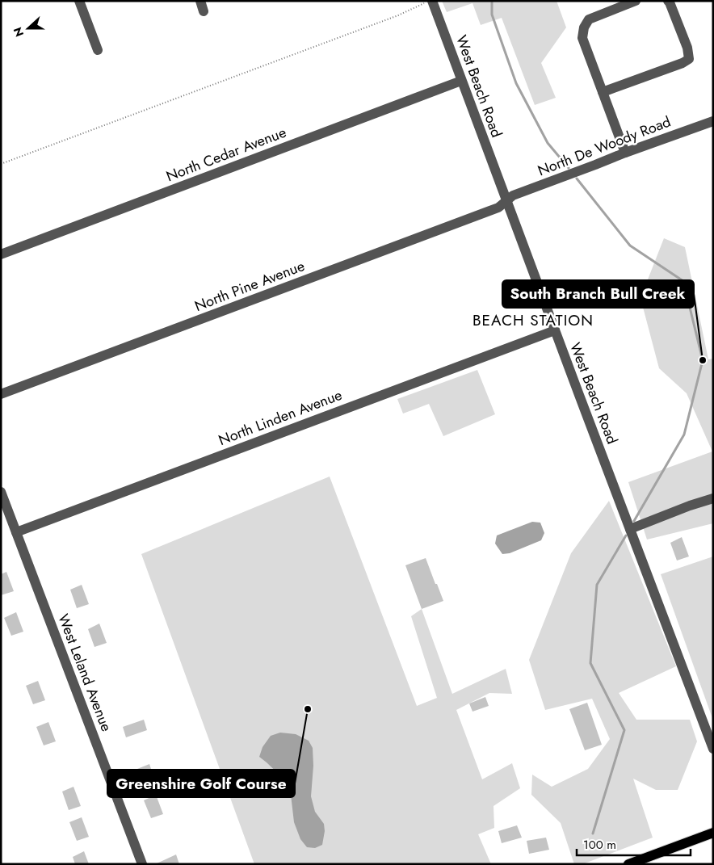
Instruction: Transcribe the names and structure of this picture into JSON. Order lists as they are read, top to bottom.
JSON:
{
  "streets": {
    "street": [
      "West Beach Road",
      "North De Woody Road",
      "North Cedar Avenue",
      "North Pine Avenue",
      "North Linden Avenue",
      "West Leland Avenue"
    ]
  },
  "crossings": [
    ["West Beach Road", "North De Woody Road"],
    ["West Beach Road", "North Cedar Avenue"],
    ["West Beach Road", "North Pine Avenue"],
    ["West Beach Road", "North Linden Avenue"],
    ["North De Woody Road", "North Pine Avenue"],
    ["North Linden Avenue", "West Leland Avenue"]
  ],
  "districts": ["BEACH STATION"],
  "places": ["South Branch Bull Creek", "Greenshire Golf Course"],
  "scale_bar": "100 m",
  "north": "left"
}
